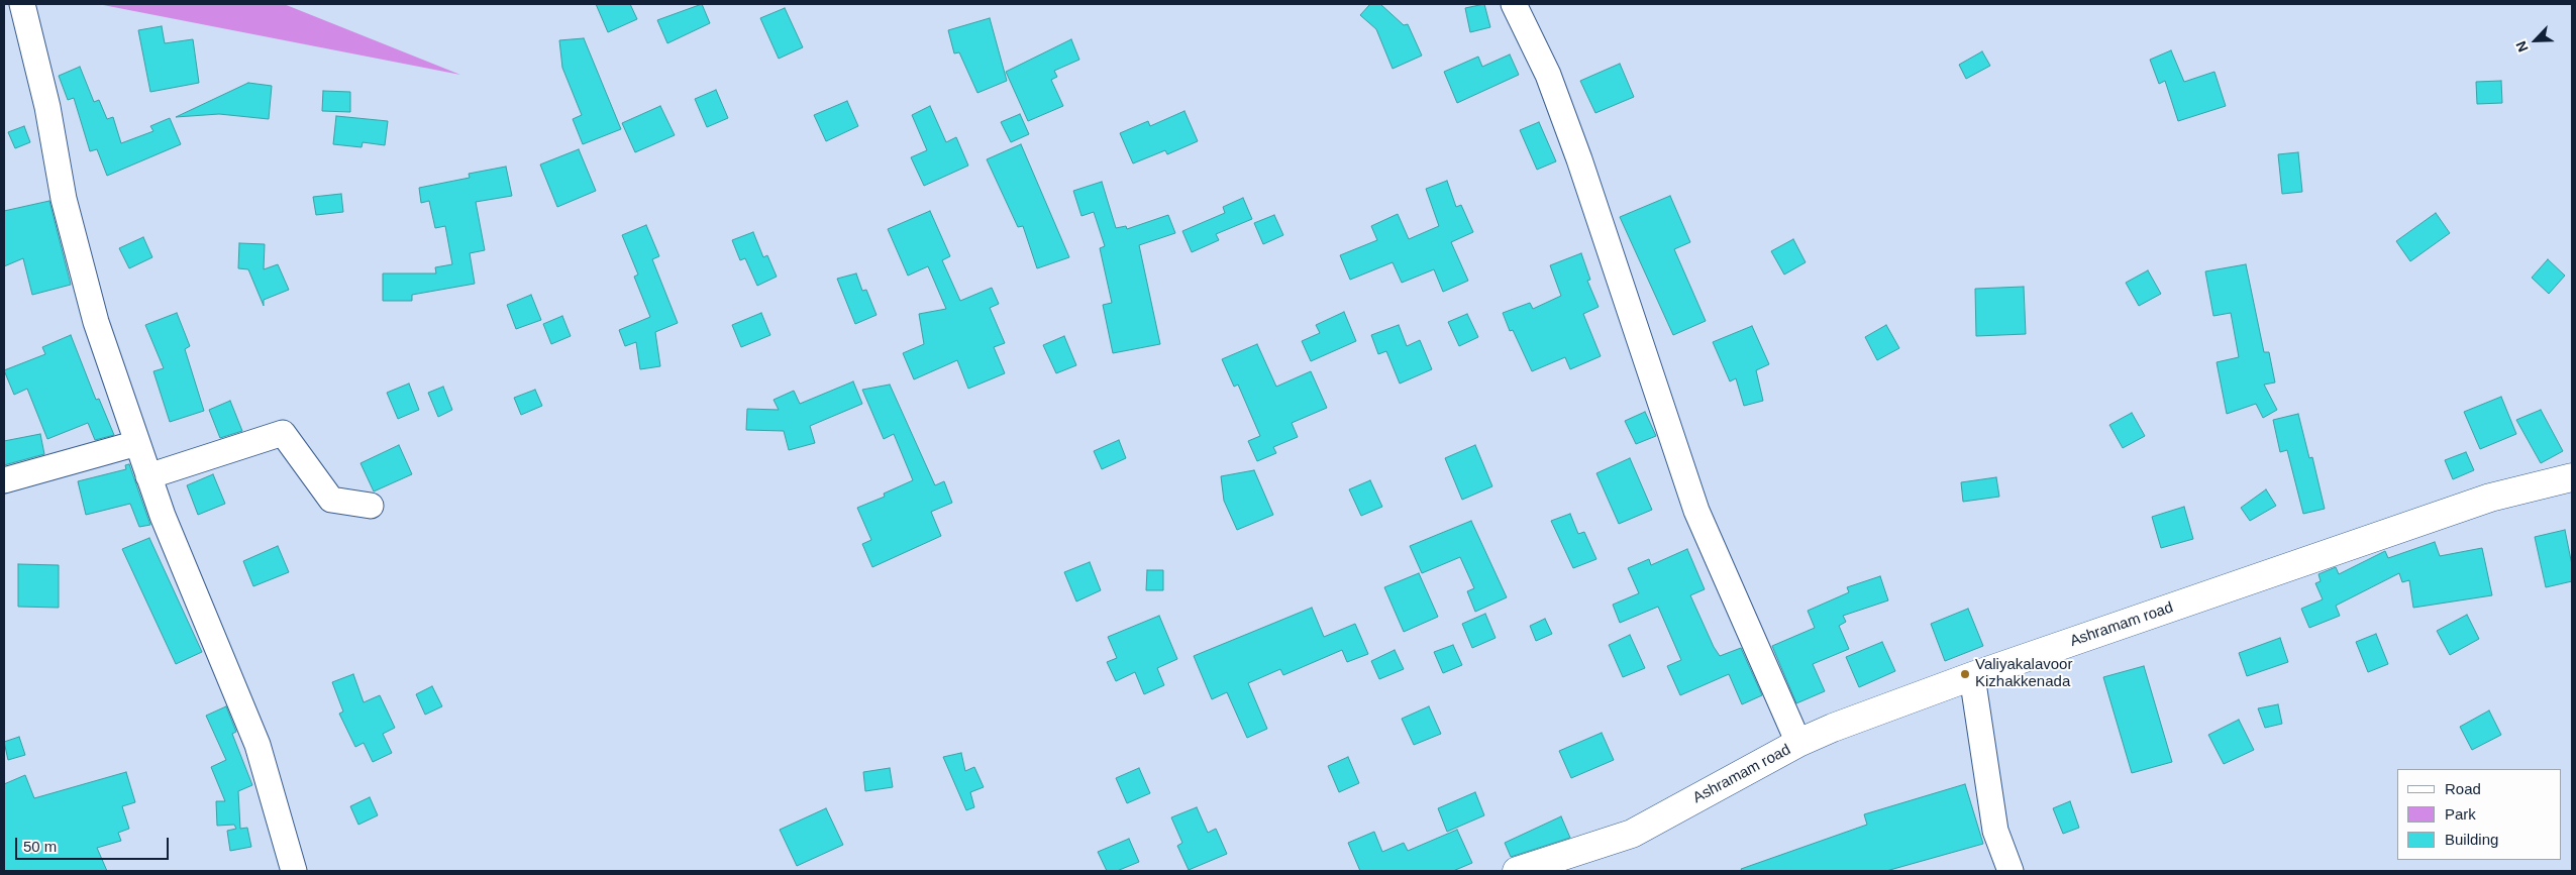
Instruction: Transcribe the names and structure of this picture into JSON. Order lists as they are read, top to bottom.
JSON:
{
  "streets": {
    "main road": ["Ashramam road"]
  },
  "places": ["Valiyakalavoor Kizhakkenada"],
  "legend": ["Road", "Park", "Building"],
  "scale_bar": "50 m",
  "north": "bottom left"
}
